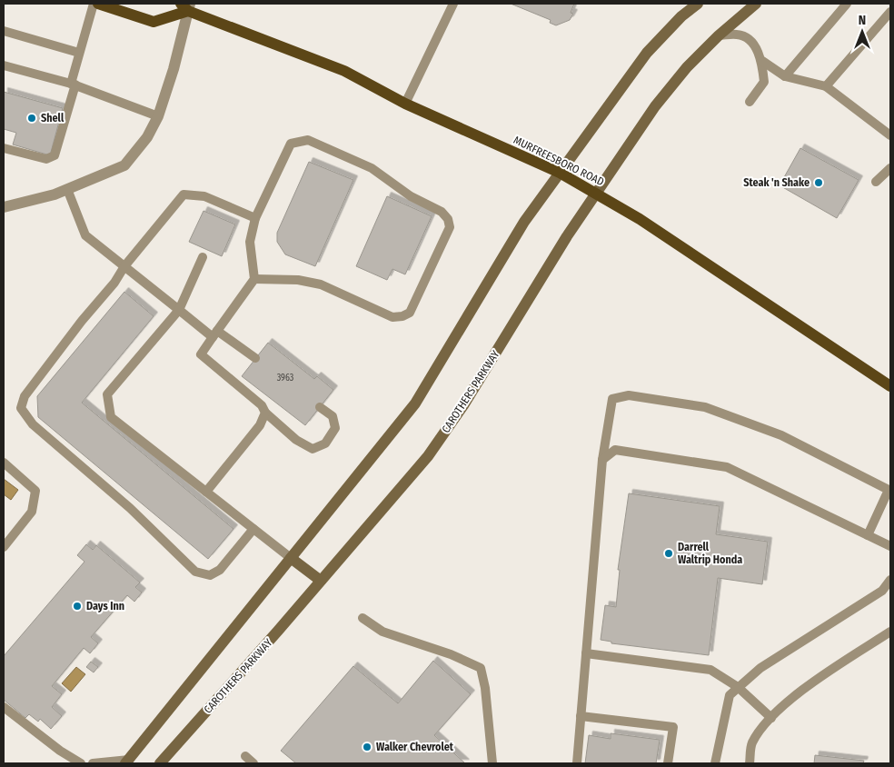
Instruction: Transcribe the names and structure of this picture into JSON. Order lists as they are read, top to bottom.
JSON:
{
  "streets": {
    "main road": ["MURFREESBORO ROAD", "CAROTHERS PARKWAY"]
  },
  "crossings": [
    ["MURFREESBORO ROAD", "CAROTHERS PARKWAY"]
  ],
  "places": [
    "Shell",
    "Steak 'n Shake",
    "Darrell Waltrip Honda",
    "Days Inn",
    "Walker Chevrolet"
  ],
  "house_numbers": ["3963"],
  "north": "top"
}
